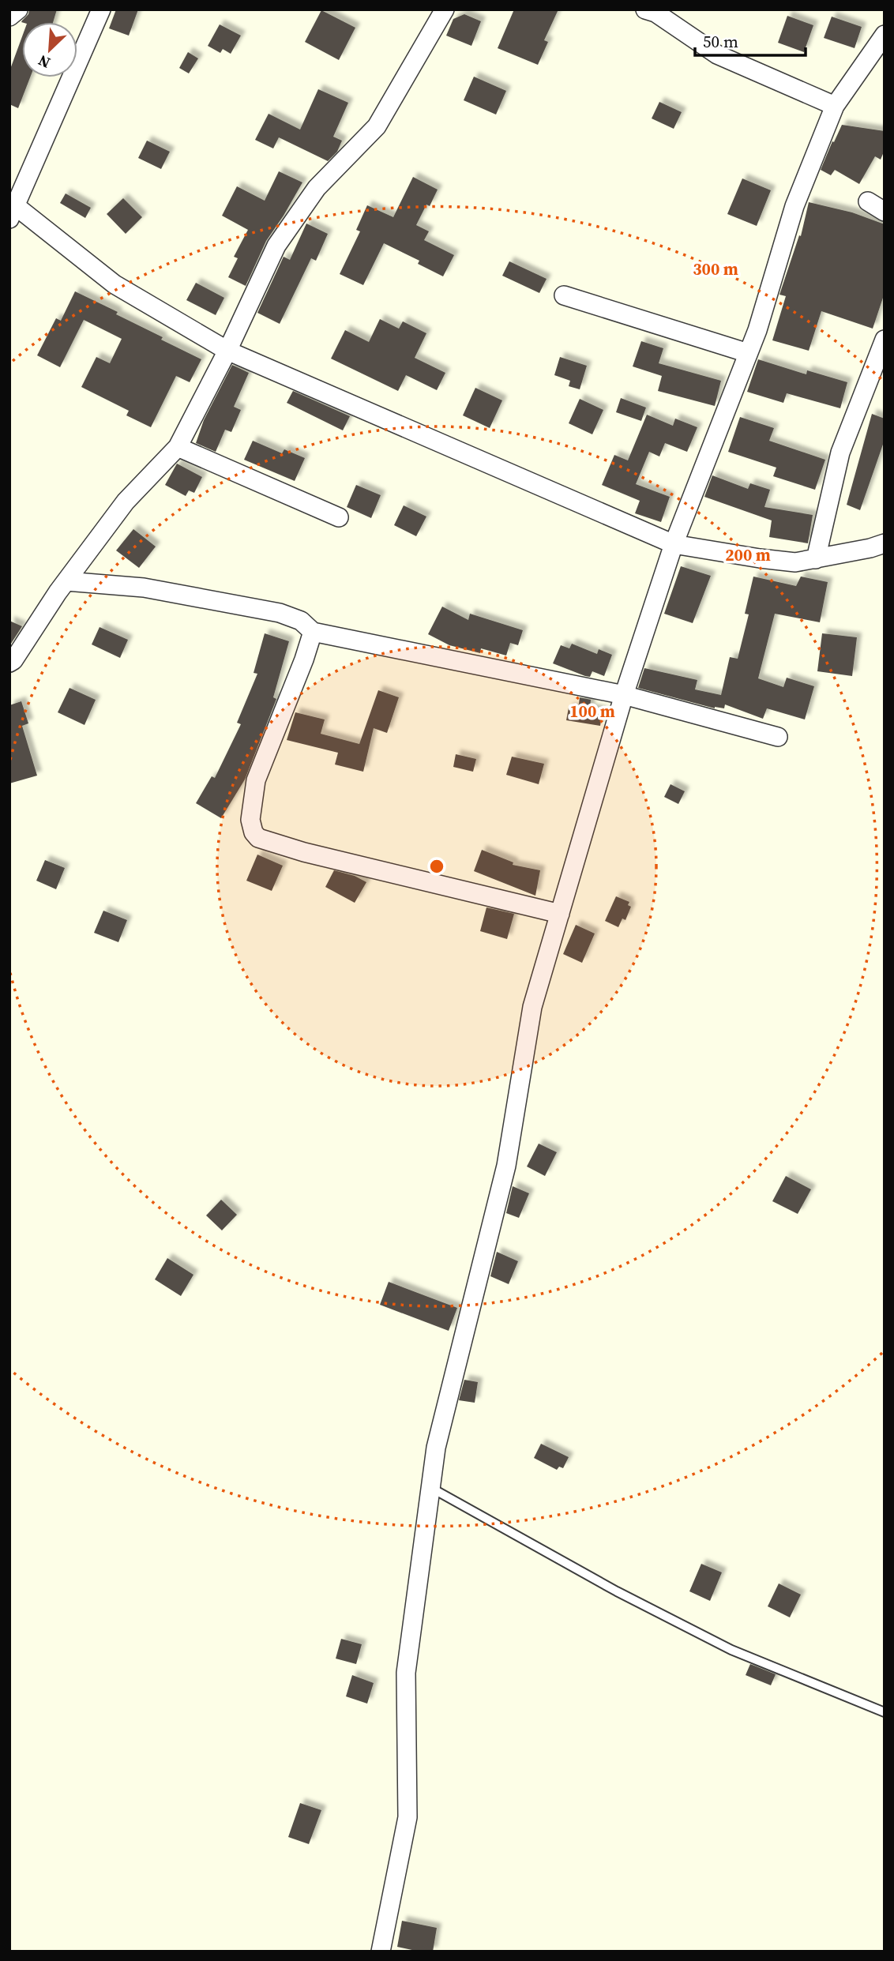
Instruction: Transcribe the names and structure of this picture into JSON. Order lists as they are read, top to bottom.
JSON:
{
  "scale_bar": "50 m",
  "north": "bottom left",
  "rings": ["300 m", "200 m", "100 m"]
}
